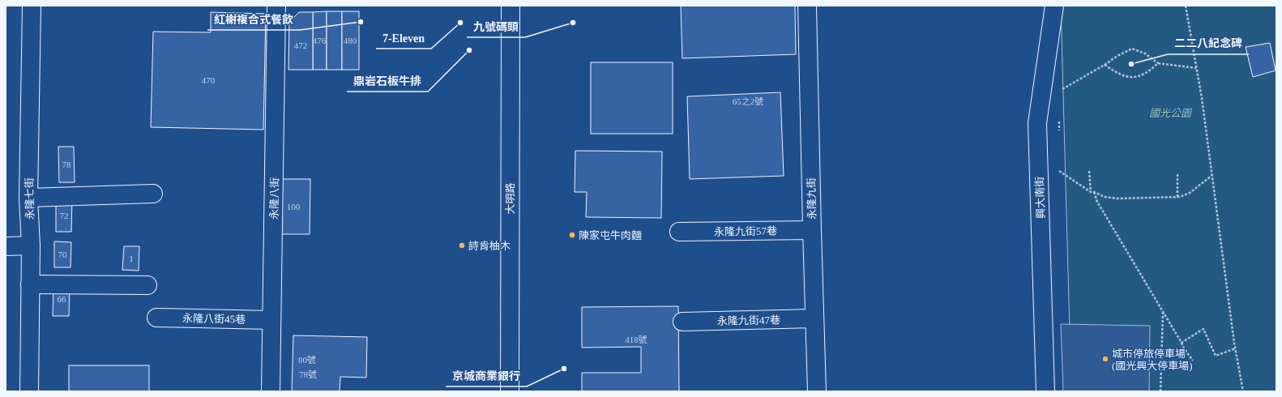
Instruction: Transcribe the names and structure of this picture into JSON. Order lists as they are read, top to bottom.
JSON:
{
  "streets": {
    "street": [
      "興大南街",
      "永隆七街",
      "永隆八街",
      "大明路",
      "永隆九街",
      "永隆九街57巷",
      "永隆八街45巷",
      "永隆九街47巷"
    ]
  },
  "crossings": [
    ["永隆八街", "永隆八街45巷"],
    ["永隆九街", "永隆九街57巷"],
    ["永隆九街", "永隆九街47巷"]
  ],
  "parks": ["國光公園"],
  "places": [
    "紅榭複合式餐飲",
    "7-Eleven",
    "九號碼頭",
    "鼎岩石板牛排",
    "二二八紀念碑",
    "陳家屯牛肉麵",
    "詩肯柚木",
    "城市停旅停車場 (國光興大停車場)",
    "京城商業銀行"
  ],
  "house_numbers": [
    "476",
    "480",
    "472",
    "470",
    "65之2號",
    "78",
    "100",
    "72",
    "70",
    "1",
    "66",
    "418號",
    "80號",
    "78號"
  ]
}
